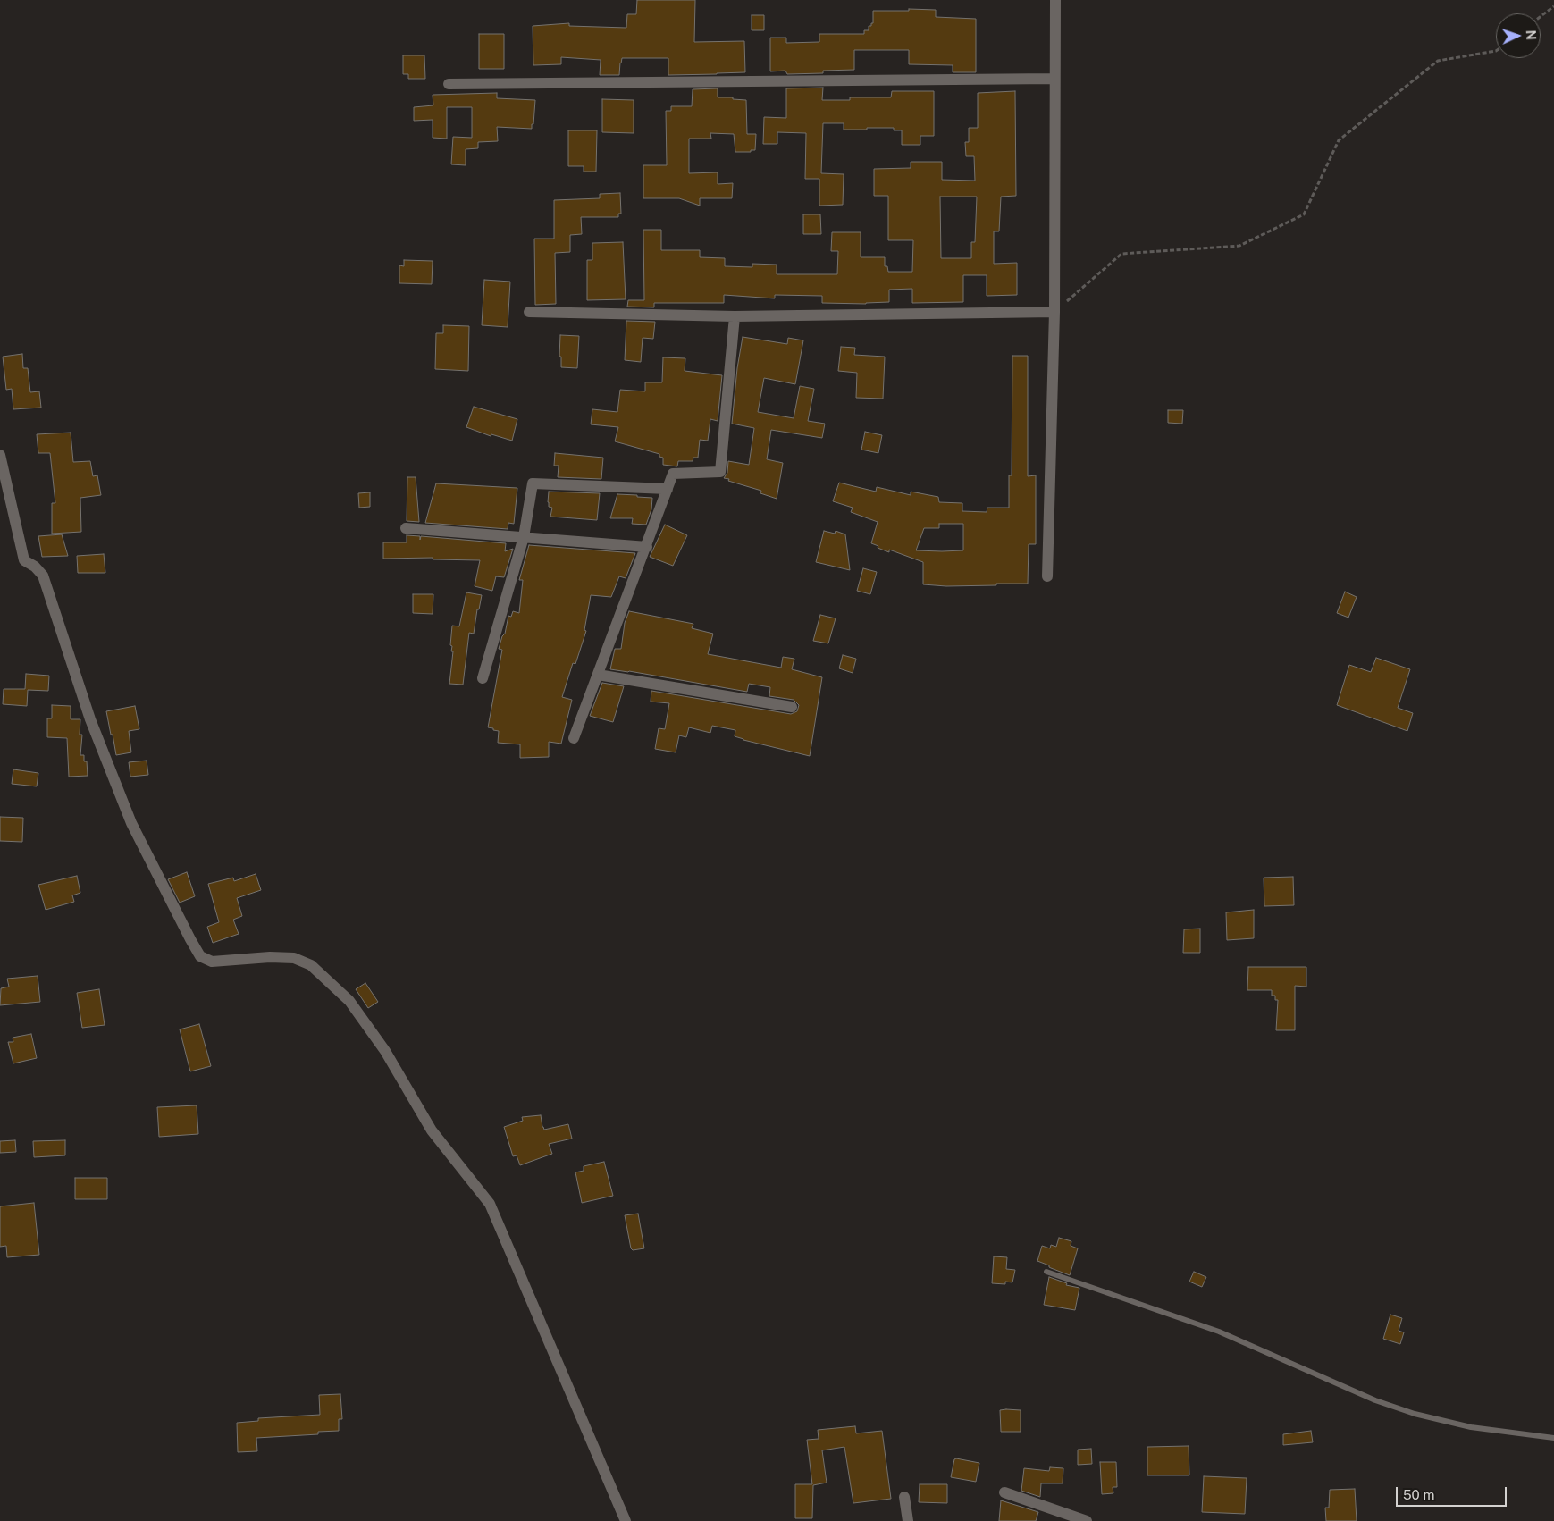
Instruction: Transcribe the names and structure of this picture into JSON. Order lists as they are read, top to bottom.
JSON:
{
  "scale_bar": "50 m",
  "north": "right"
}
